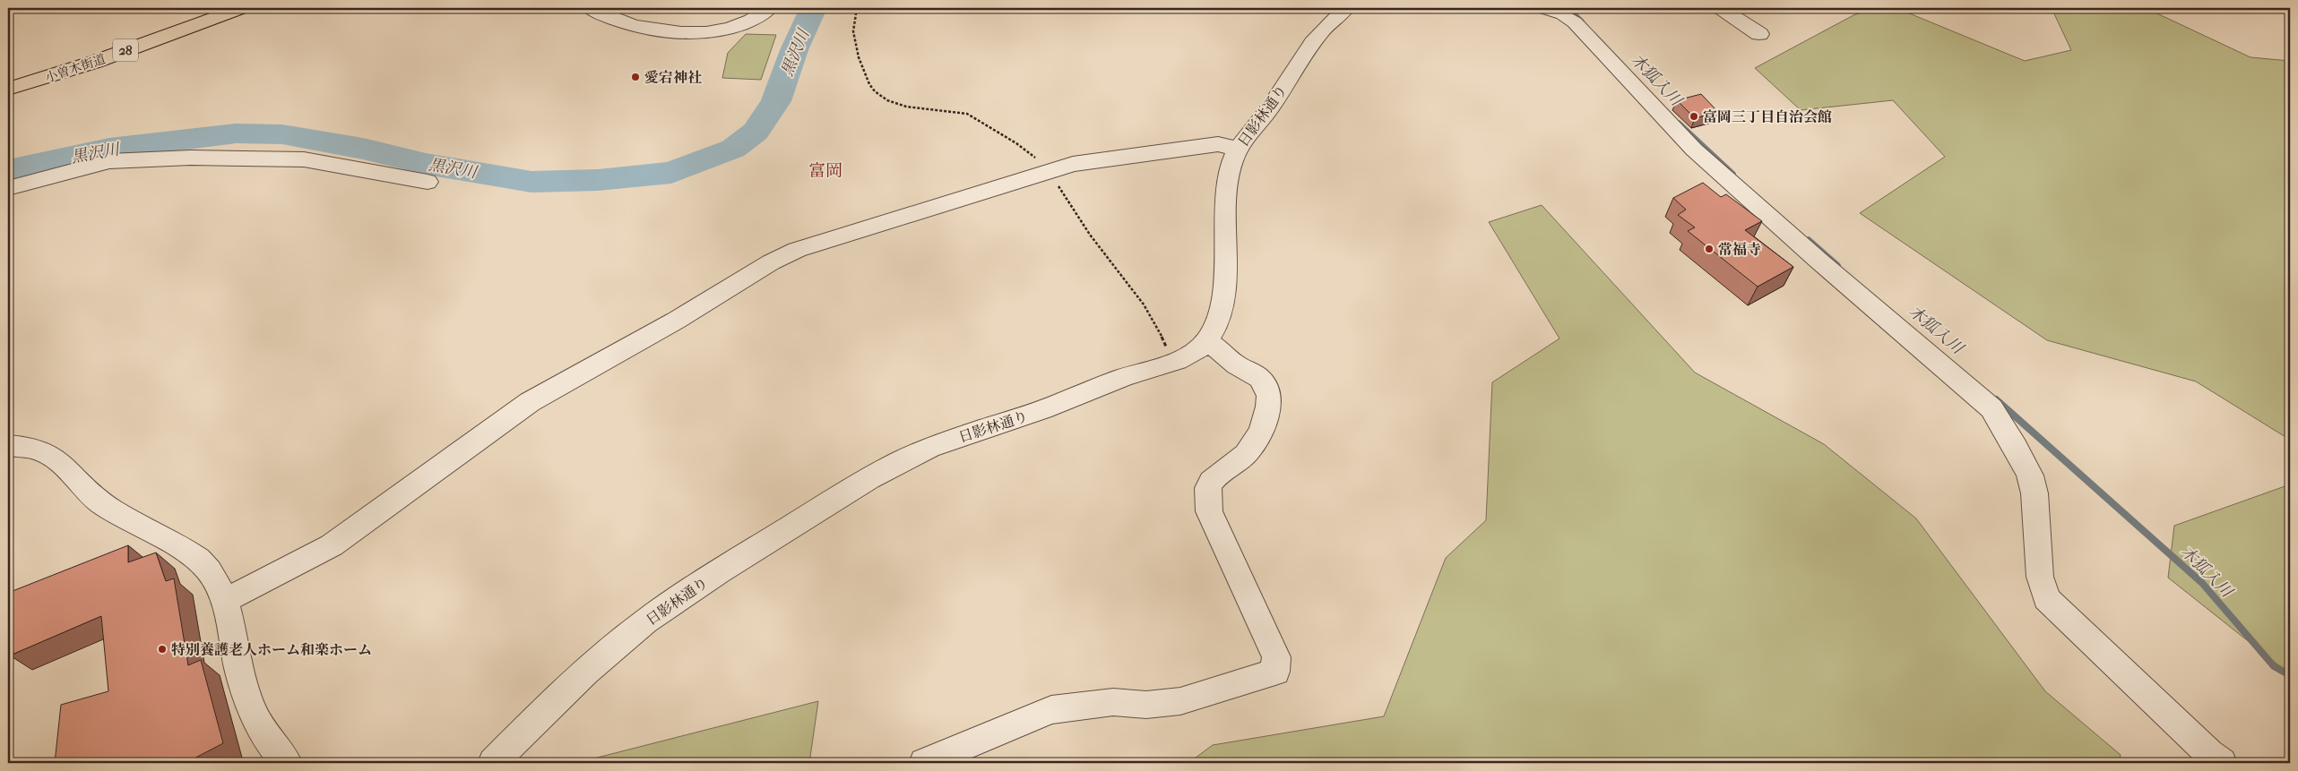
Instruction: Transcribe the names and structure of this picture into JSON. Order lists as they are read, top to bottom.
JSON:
{
  "streets": {
    "main road": ["28", "小曽木街道"],
    "street": ["日影林通り"]
  },
  "districts": ["富岡"],
  "water": ["黒沢川", "木狐入川"],
  "places": [
    "愛宕神社",
    "富岡三丁目自治会館",
    "常福寺",
    "特別養護老人ホーム和楽ホーム"
  ]
}
